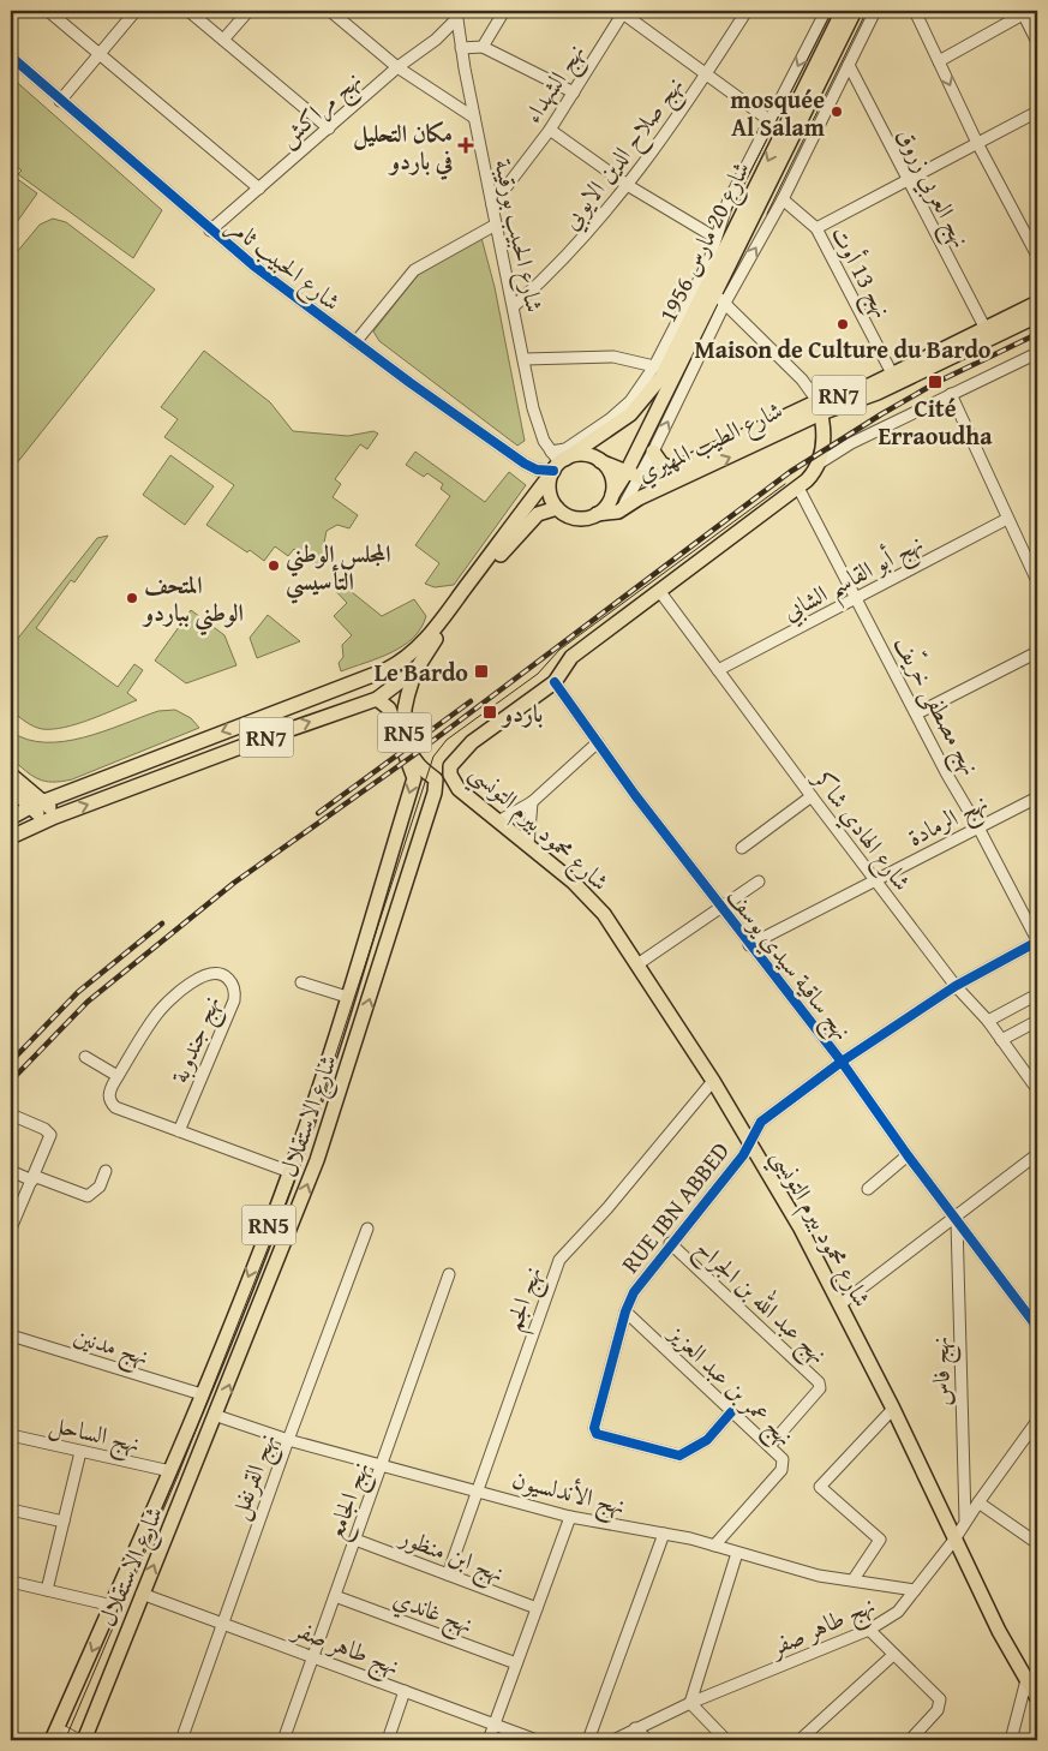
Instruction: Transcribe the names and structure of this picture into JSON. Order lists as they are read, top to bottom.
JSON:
{
  "streets": {
    "main road": [
      "شارع 20 مارس 1956",
      "RN7",
      "شارع الطيب المهيري",
      "RN5",
      "شارع محمود بيرم التونسي",
      "شارع الاستقلال"
    ],
    "street": [
      "نهج الشهداء",
      "نهج مراكش",
      "نهج صلاح الدين الايوبي",
      "نهج العربي زروق",
      "شارع الحبيب بورقيبة",
      "شارع الحبيب ثامر",
      "نهج 13 أوت",
      "نهج أبو القاسم الشابي",
      "نهج مصطفى خريّف",
      "نهج الرمادة",
      "شارع الهادي شاكر",
      "نهج ساقية سيدي يوسف",
      "نهج جندوبة",
      "RUE IBN ABBED",
      "نهج الجم",
      "نهج عبد الله بن الجراح",
      "نهج مدنين",
      "نهج فاس",
      "نهج عمر بن عبد العزيز",
      "نهج الساحل",
      "نهج القرنفل",
      "نهج الأندلسيون",
      "نهج الجامع",
      "نهج ابن منظور",
      "نهج غاندي",
      "نهج طاهر صفر"
    ]
  },
  "crossings": [
    ["نهج الشهداء", "شارع الحبيب بورقيبة"],
    ["نهج مراكش", "شارع الحبيب بورقيبة"],
    ["نهج مراكش", "شارع الحبيب ثامر"],
    ["نهج صلاح الدين الايوبي", "شارع الحبيب بورقيبة"],
    ["نهج العربي زروق", "شارع 20 مارس 1956"],
    ["نهج العربي زروق", "شارع الطيب المهيري"],
    ["شارع الحبيب بورقيبة", "شارع 20 مارس 1956"],
    ["شارع الحبيب بورقيبة", "شارع الحبيب ثامر"],
    ["شارع الحبيب بورقيبة", "RN7"],
    ["شارع الحبيب بورقيبة", "شارع الطيب المهيري"],
    ["شارع 20 مارس 1956", "شارع الحبيب ثامر"],
    ["شارع 20 مارس 1956", "نهج 13 أوت"],
    ["شارع 20 مارس 1956", "RN7"],
    ["شارع 20 مارس 1956", "شارع الطيب المهيري"],
    ["شارع الحبيب ثامر", "RN7"],
    ["شارع الحبيب ثامر", "شارع الطيب المهيري"],
    ["نهج 13 أوت", "شارع الطيب المهيري"],
    ["RN7", "شارع الطيب المهيري"],
    ["RN7", "شارع الاستقلال"],
    ["نهج أبو القاسم الشابي", "نهج مصطفى خريّف"],
    ["نهج أبو القاسم الشابي", "شارع الهادي شاكر"],
    ["نهج مصطفى خريّف", "نهج الرمادة"],
    ["نهج مصطفى خريّف", "RUE IBN ABBED"],
    ["نهج الرمادة", "شارع الهادي شاكر"],
    ["نهج الرمادة", "نهج ساقية سيدي يوسف"],
    ["شارع محمود بيرم التونسي", "نهج ساقية سيدي يوسف"],
    ["شارع محمود بيرم التونسي", "RUE IBN ABBED"],
    ["شارع محمود بيرم التونسي", "نهج الجم"],
    ["شارع محمود بيرم التونسي", "نهج طاهر صفر"],
    ["شارع الهادي شاكر", "RUE IBN ABBED"],
    ["نهج ساقية سيدي يوسف", "RUE IBN ABBED"],
    ["نهج ساقية سيدي يوسف", "نهج فاس"],
    ["نهج جندوبة", "شارع الاستقلال"],
    ["شارع الاستقلال", "نهج مدنين"],
    ["شارع الاستقلال", "نهج الساحل"],
    ["شارع الاستقلال", "نهج الأندلسيون"],
    ["شارع الاستقلال", "نهج طاهر صفر"],
    ["RUE IBN ABBED", "نهج عبد الله بن الجراح"],
    ["RUE IBN ABBED", "نهج عمر بن عبد العزيز"],
    ["نهج الجم", "نهج الأندلسيون"],
    ["نهج الجم", "نهج ابن منظور"],
    ["نهج عبد الله بن الجراح", "نهج عمر بن عبد العزيز"],
    ["نهج فاس", "نهج طاهر صفر"],
    ["نهج عمر بن عبد العزيز", "نهج الأندلسيون"],
    ["نهج القرنفل", "نهج الأندلسيون"],
    ["نهج القرنفل", "نهج طاهر صفر"],
    ["نهج الأندلسيون", "نهج الجامع"],
    ["نهج الأندلسيون", "نهج طاهر صفر"],
    ["نهج الجامع", "نهج ابن منظور"],
    ["نهج الجامع", "نهج غاندي"],
    ["نهج الجامع", "نهج طاهر صفر"]
  ],
  "places": {
    "other": [
      "mosquée Al Salam",
      "Maison de Culture du Bardo",
      "المجلس الوطني التأسيسي",
      "المتحف الوطني بباردو"
    ],
    "health": ["مكان التحليل في باردو"],
    "transit": ["Cité Erraoudha", "Le Bardo", "باردو"]
  }
}
